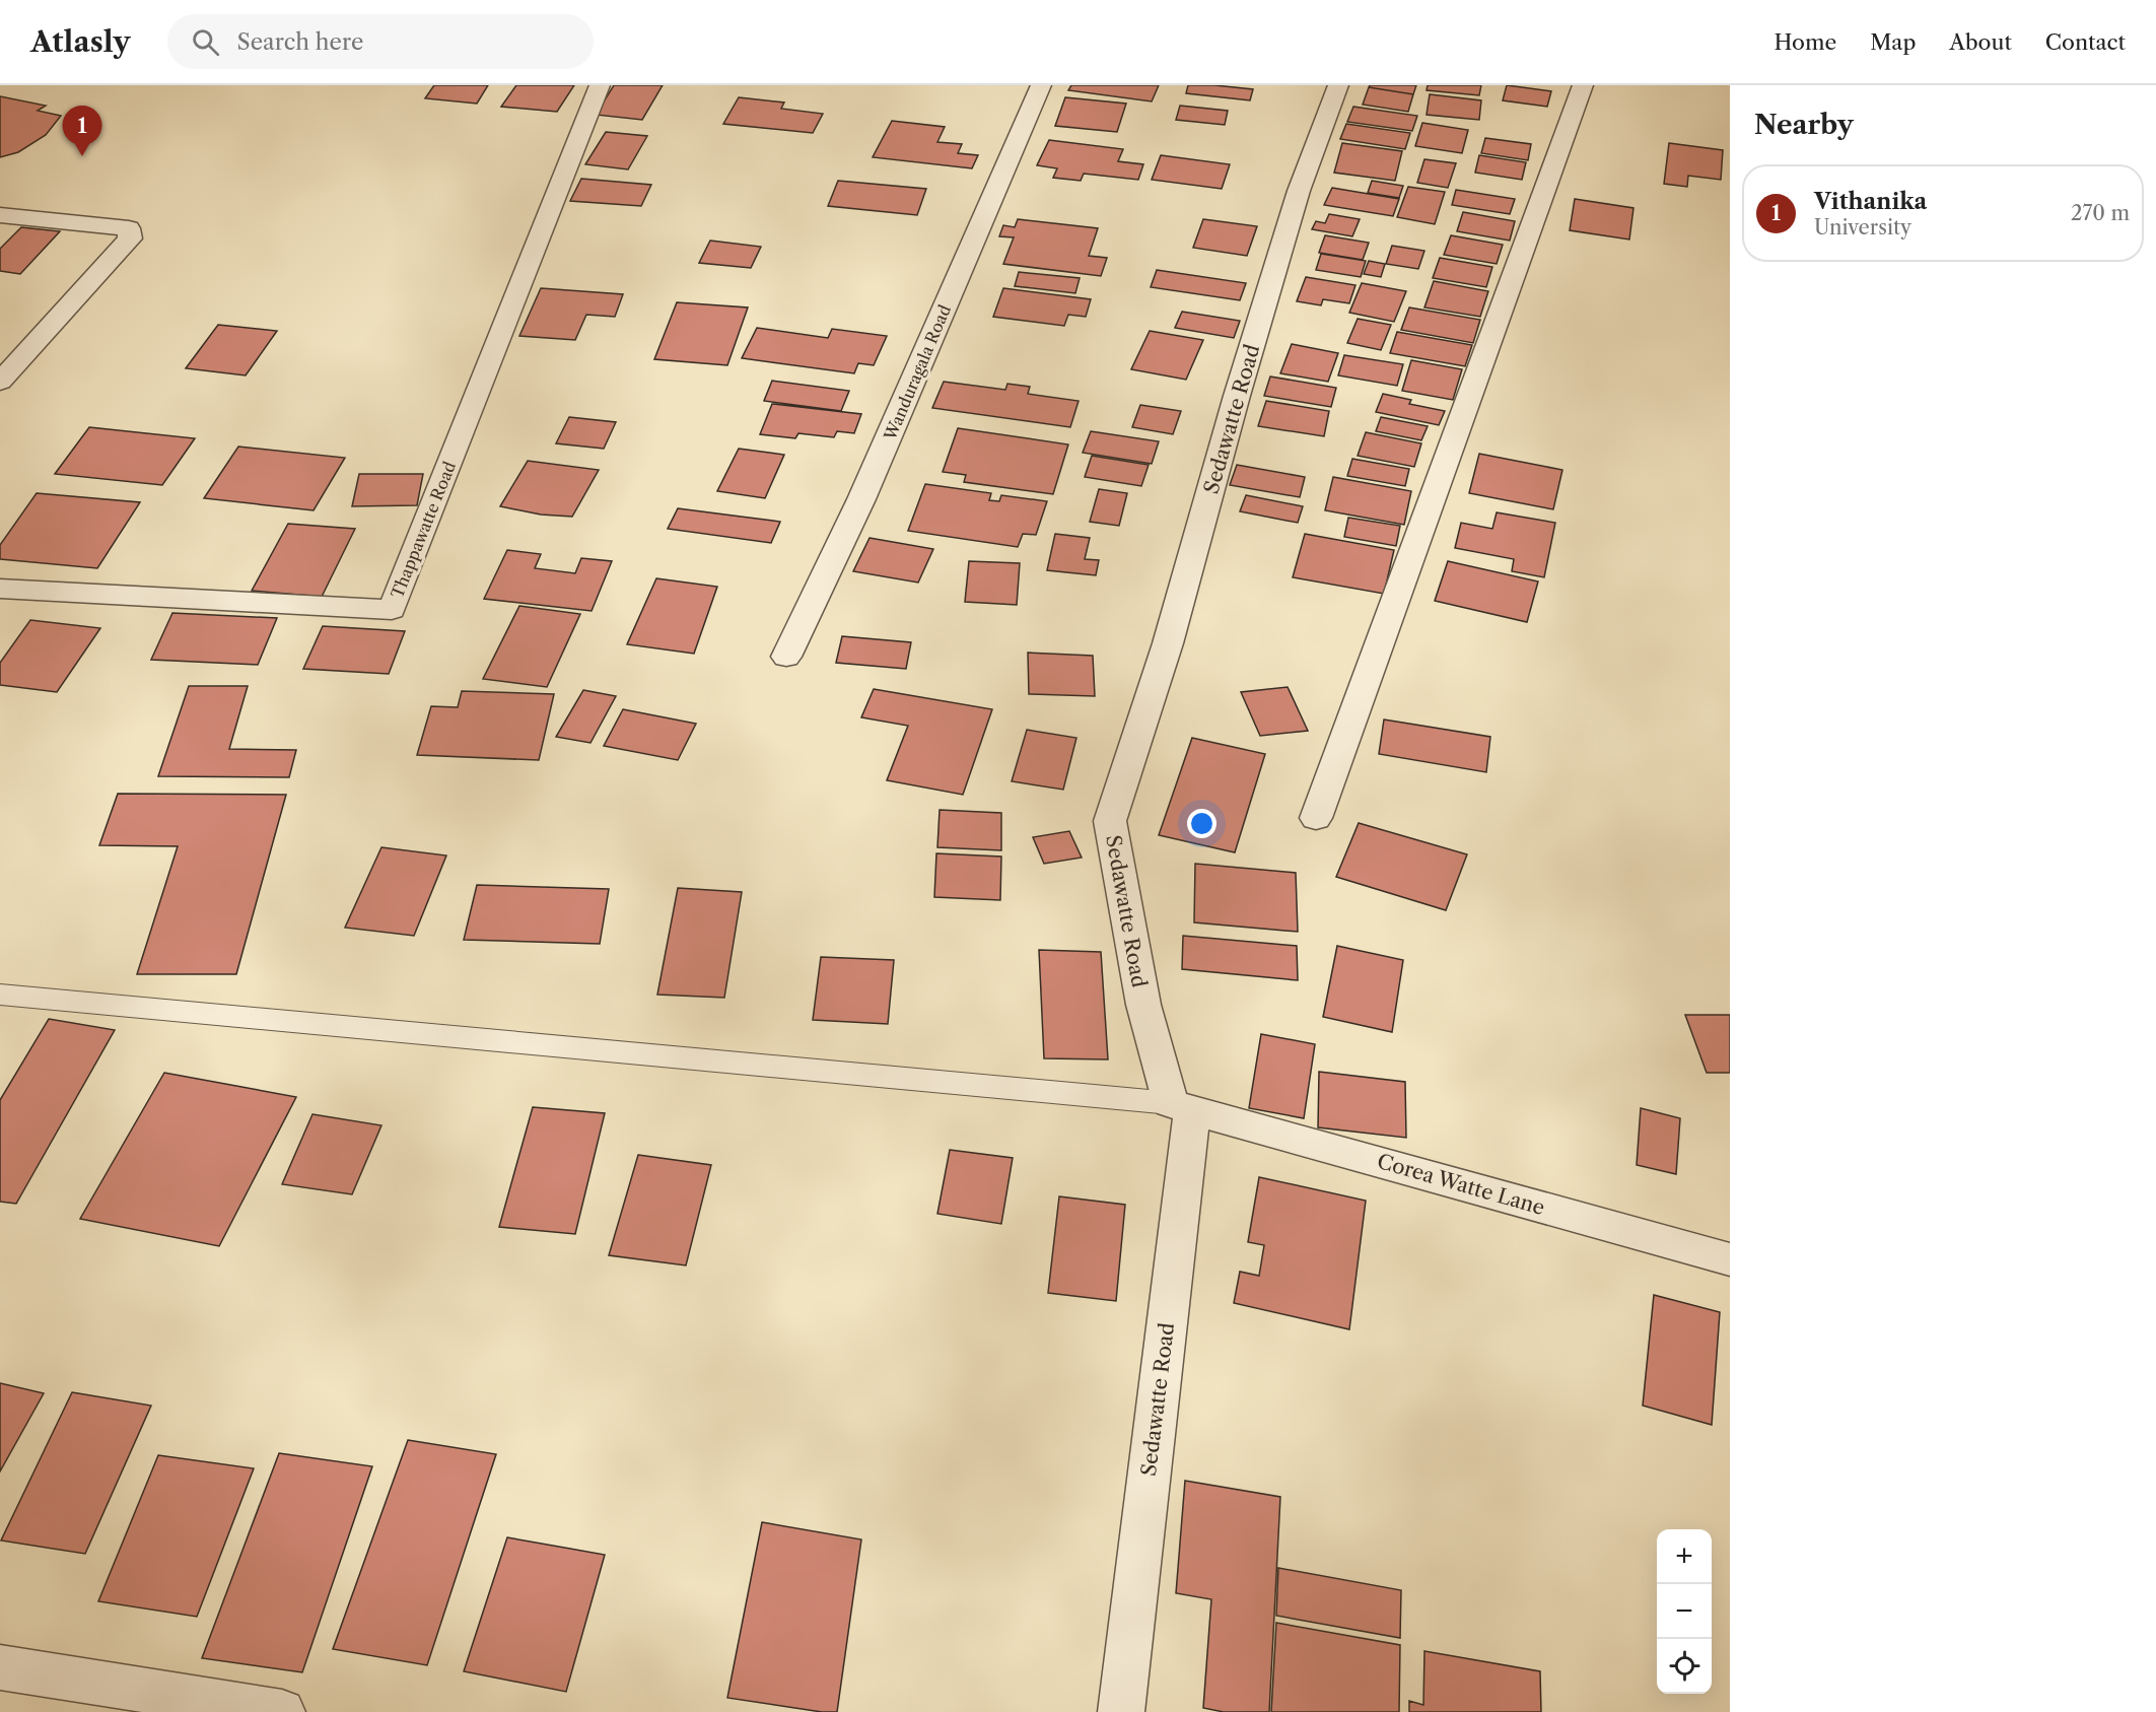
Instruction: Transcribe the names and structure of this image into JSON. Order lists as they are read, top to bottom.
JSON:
{
  "streets": {
    "street": [
      "Wanduragala Road",
      "Sedawatte Road",
      "Thappawatte Road",
      "Corea Watte Lane"
    ]
  },
  "crossings": [
    ["Sedawatte Road", "Corea Watte Lane"]
  ],
  "page": {
    "header": "Atlasly",
    "search": "Search here",
    "nav": [
      "Home",
      "Map",
      "About",
      "Contact"
    ],
    "heading": "Nearby",
    "pins": "1",
    "list": [
      {
        "mark": "1",
        "name": "Vithanika",
        "note": "University",
        "value": "270 m"
      }
    ],
    "map_buttons": ["+", "−"]
  }
}
